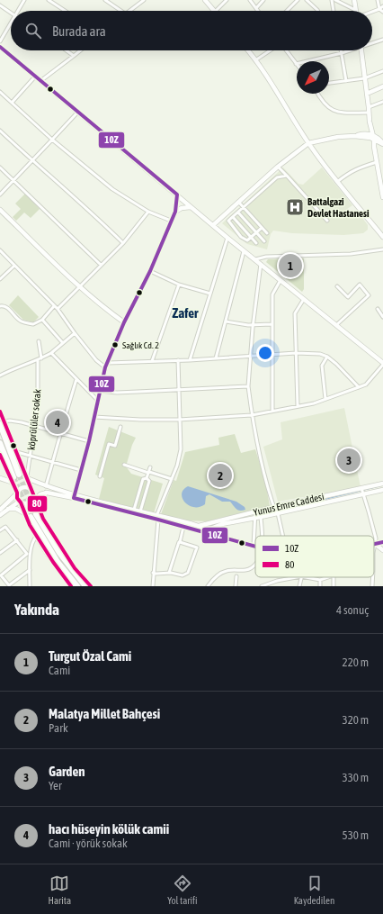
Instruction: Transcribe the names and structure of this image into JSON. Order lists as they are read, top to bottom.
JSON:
{
  "streets": {
    "main road": ["Yunus Emre Caddesi"],
    "street": ["köprülüler sokak"]
  },
  "districts": ["Zafer"],
  "places": {
    "hospital": ["Battalgazi Devlet Hastanesi"],
    "other": ["Sağlık Cd. 2"]
  },
  "lines": ["transit line 10Z", "transit line 80"],
  "legend": ["10Z", "80"],
  "north": "bottom left",
  "page": {
    "search": "Burada ara",
    "pins": [
      "1",
      "4",
      "3",
      "2"
    ],
    "heading": ["Yakında", "4 sonuç"],
    "list": [
      {
        "mark": "1",
        "name": "Turgut Özal Cami",
        "note": "Cami",
        "value": "220 m"
      },
      {
        "mark": "2",
        "name": "Malatya Millet Bahçesi",
        "note": "Park",
        "value": "320 m"
      },
      {
        "mark": "3",
        "name": "Garden",
        "note": "Yer",
        "value": "330 m"
      },
      {
        "mark": "4",
        "name": "hacı hüseyin kölük camii",
        "note": "Cami · yörük sokak",
        "value": "530 m"
      }
    ],
    "nav": ["Harita", "Yol tarifi", "Kaydedilen"]
  }
}
